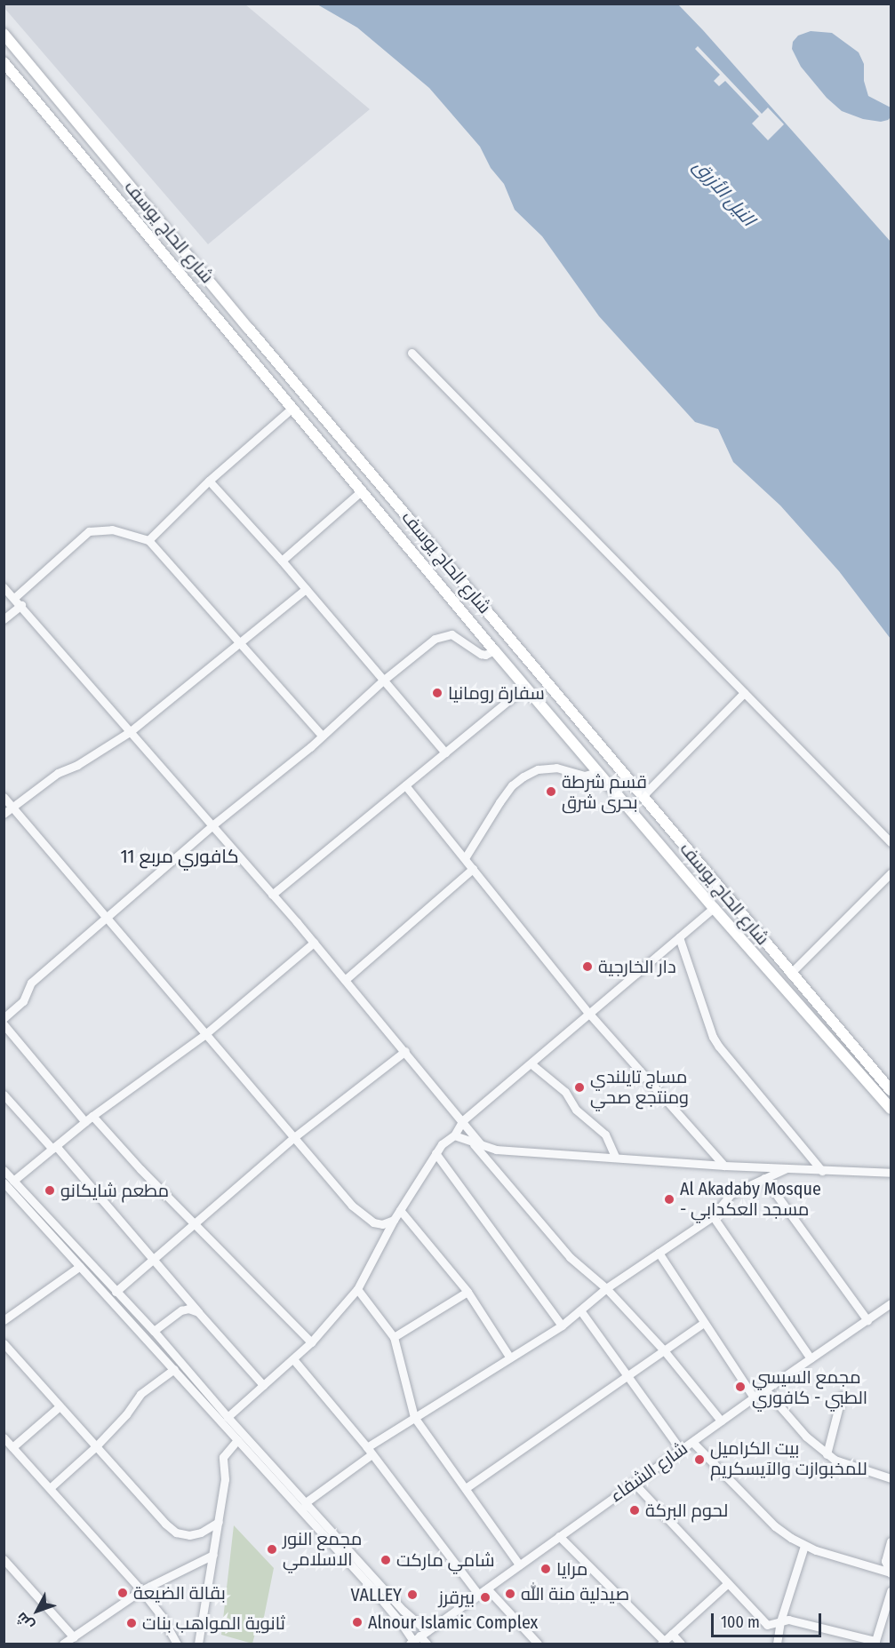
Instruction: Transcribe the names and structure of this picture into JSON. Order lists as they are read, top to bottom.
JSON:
{
  "streets": {
    "main road": ["شارع الحاج يوسف"],
    "street": ["شارع الشفاء"]
  },
  "districts": ["كافوري مربع 11"],
  "water": ["النيل الأزرق"],
  "places": [
    "سفارة رومانيا",
    "قسم شرطة بحرى شرق",
    "دار الخارجية",
    "مساج تايلندي ومنتجع صحي",
    "مطعم شايكانو",
    "Al Akadaby Mosque - مسجد العكدابي",
    "مجمع السيسي الطبي - كافوري",
    "بيت الكراميل للمخبوازت والآيسكريم",
    "لحوم البركة",
    "مجمع النور الاسلامي",
    "شامي ماركت",
    "مرايا",
    "بقالة الضيعة",
    "صيدلية منة الله",
    "VALLEY",
    "بيرقرز",
    "Alnour Islamic Complex",
    "ثانوية المواهب بنات"
  ],
  "scale_bar": "100 m",
  "north": "bottom left"
}
